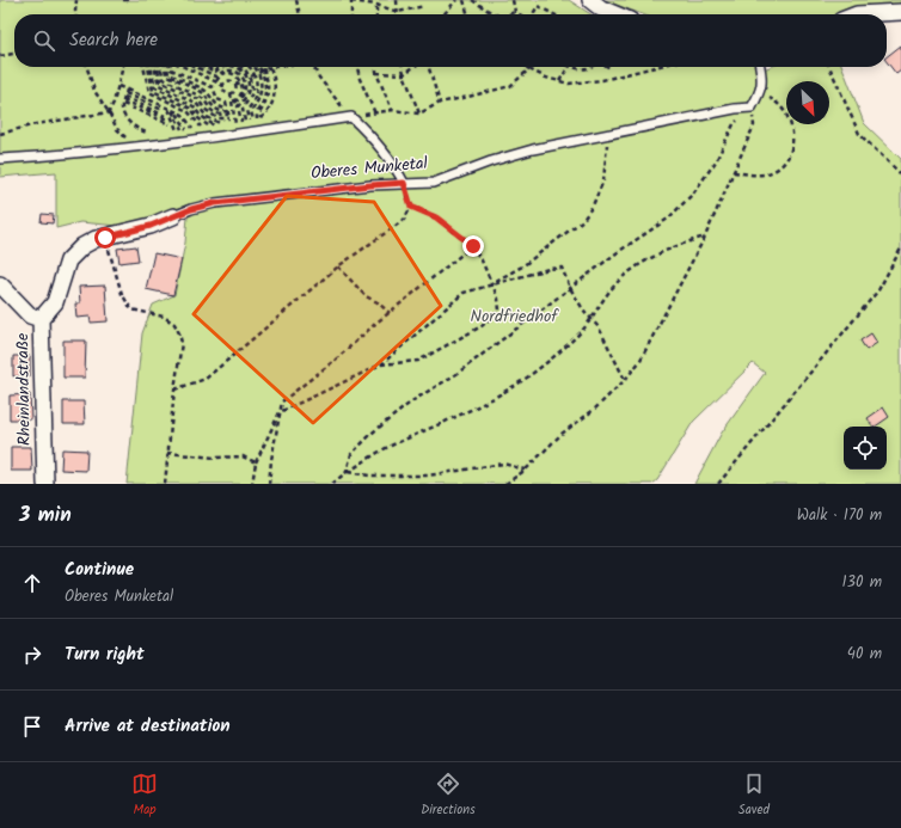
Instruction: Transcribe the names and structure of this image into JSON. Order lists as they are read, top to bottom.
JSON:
{
  "streets": {
    "street": ["Oberes Munketal", "Rheinlandstraße"]
  },
  "crossings": [
    ["Oberes Munketal", "Rheinlandstraße"]
  ],
  "parks": ["Nordfriedhof"],
  "north": "bottom right",
  "page": {
    "search": "Search here",
    "heading": ["3 min", "Walk · 170 m"],
    "list": [
      ["Continue", "Oberes Munketal", "130 m"],
      ["Turn right", "40 m"],
      "Arrive at destination"
    ],
    "nav": ["Map", "Directions", "Saved"]
  }
}
